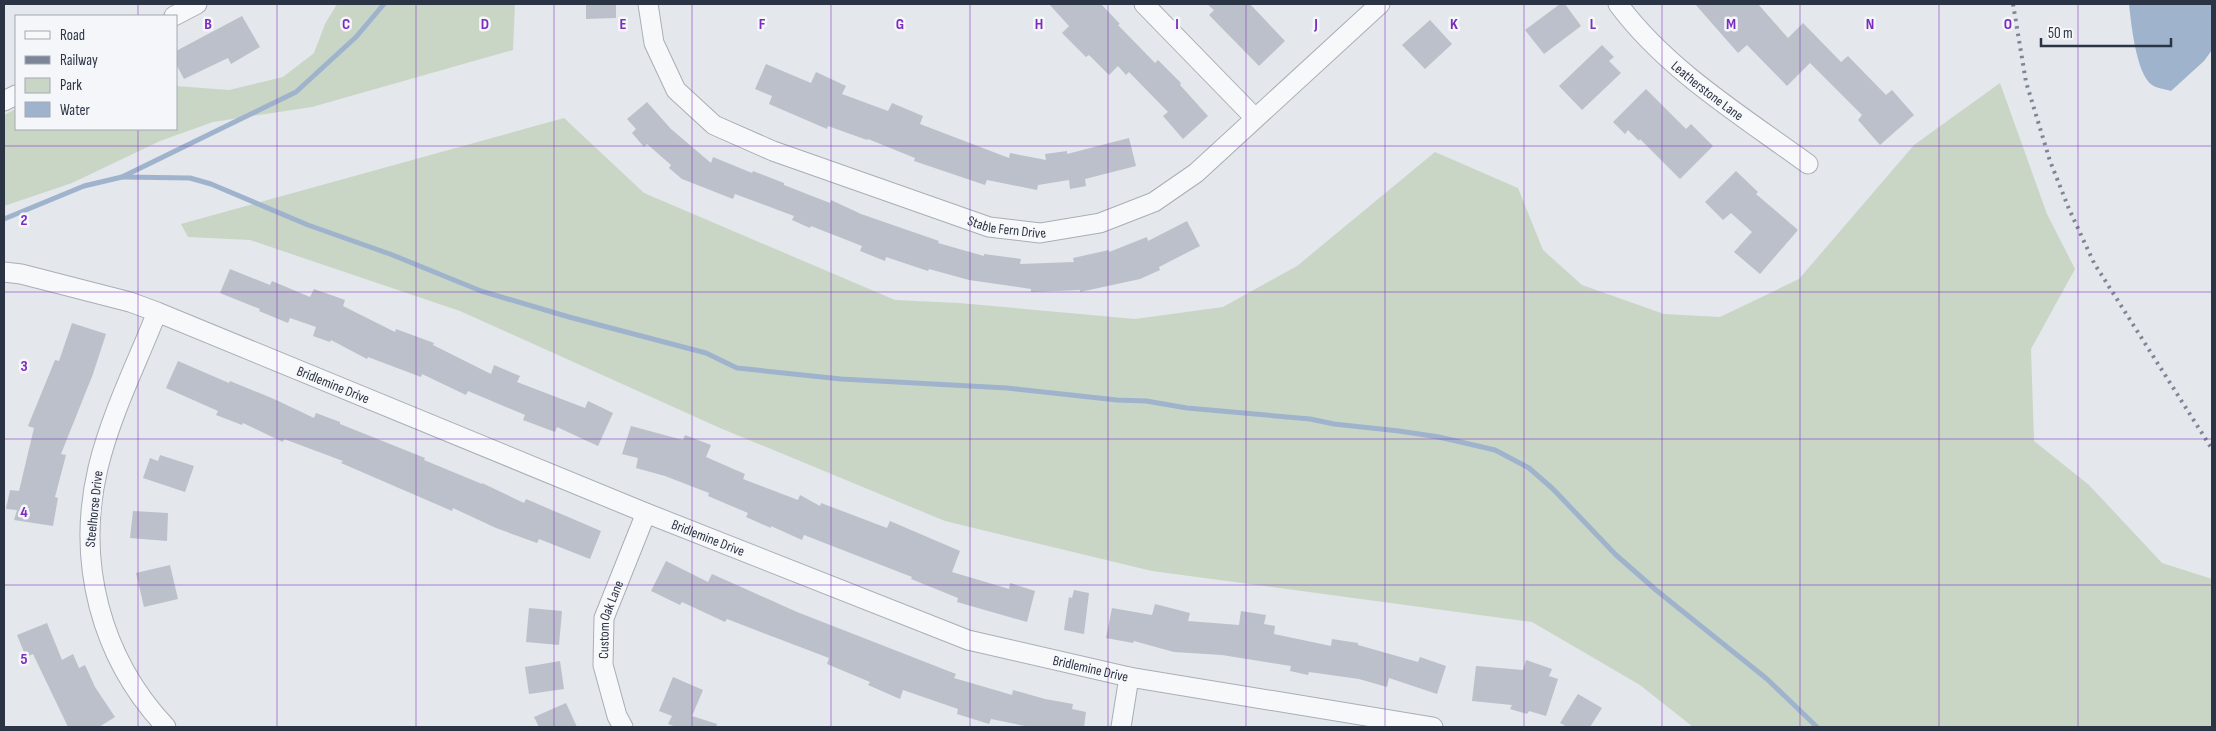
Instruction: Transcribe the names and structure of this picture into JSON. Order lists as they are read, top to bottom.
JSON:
{
  "streets": {
    "street": [
      "Leatherstone Lane",
      "Stable Fern Drive",
      "Bridlemine Drive",
      "Steelhorse Drive",
      "Custom Oak Lane"
    ]
  },
  "crossings": [
    ["Bridlemine Drive", "Steelhorse Drive"],
    ["Bridlemine Drive", "Custom Oak Lane"]
  ],
  "legend": [
    "Road",
    "Railway",
    "Park",
    "Water"
  ],
  "scale_bar": "50 m",
  "grid": {
    "columns": [
      "B",
      "C",
      "D",
      "E",
      "F",
      "G",
      "H",
      "I",
      "J",
      "K",
      "L",
      "M",
      "N",
      "O"
    ],
    "rows": [
      "2",
      "3",
      "4",
      "5"
    ]
  }
}
